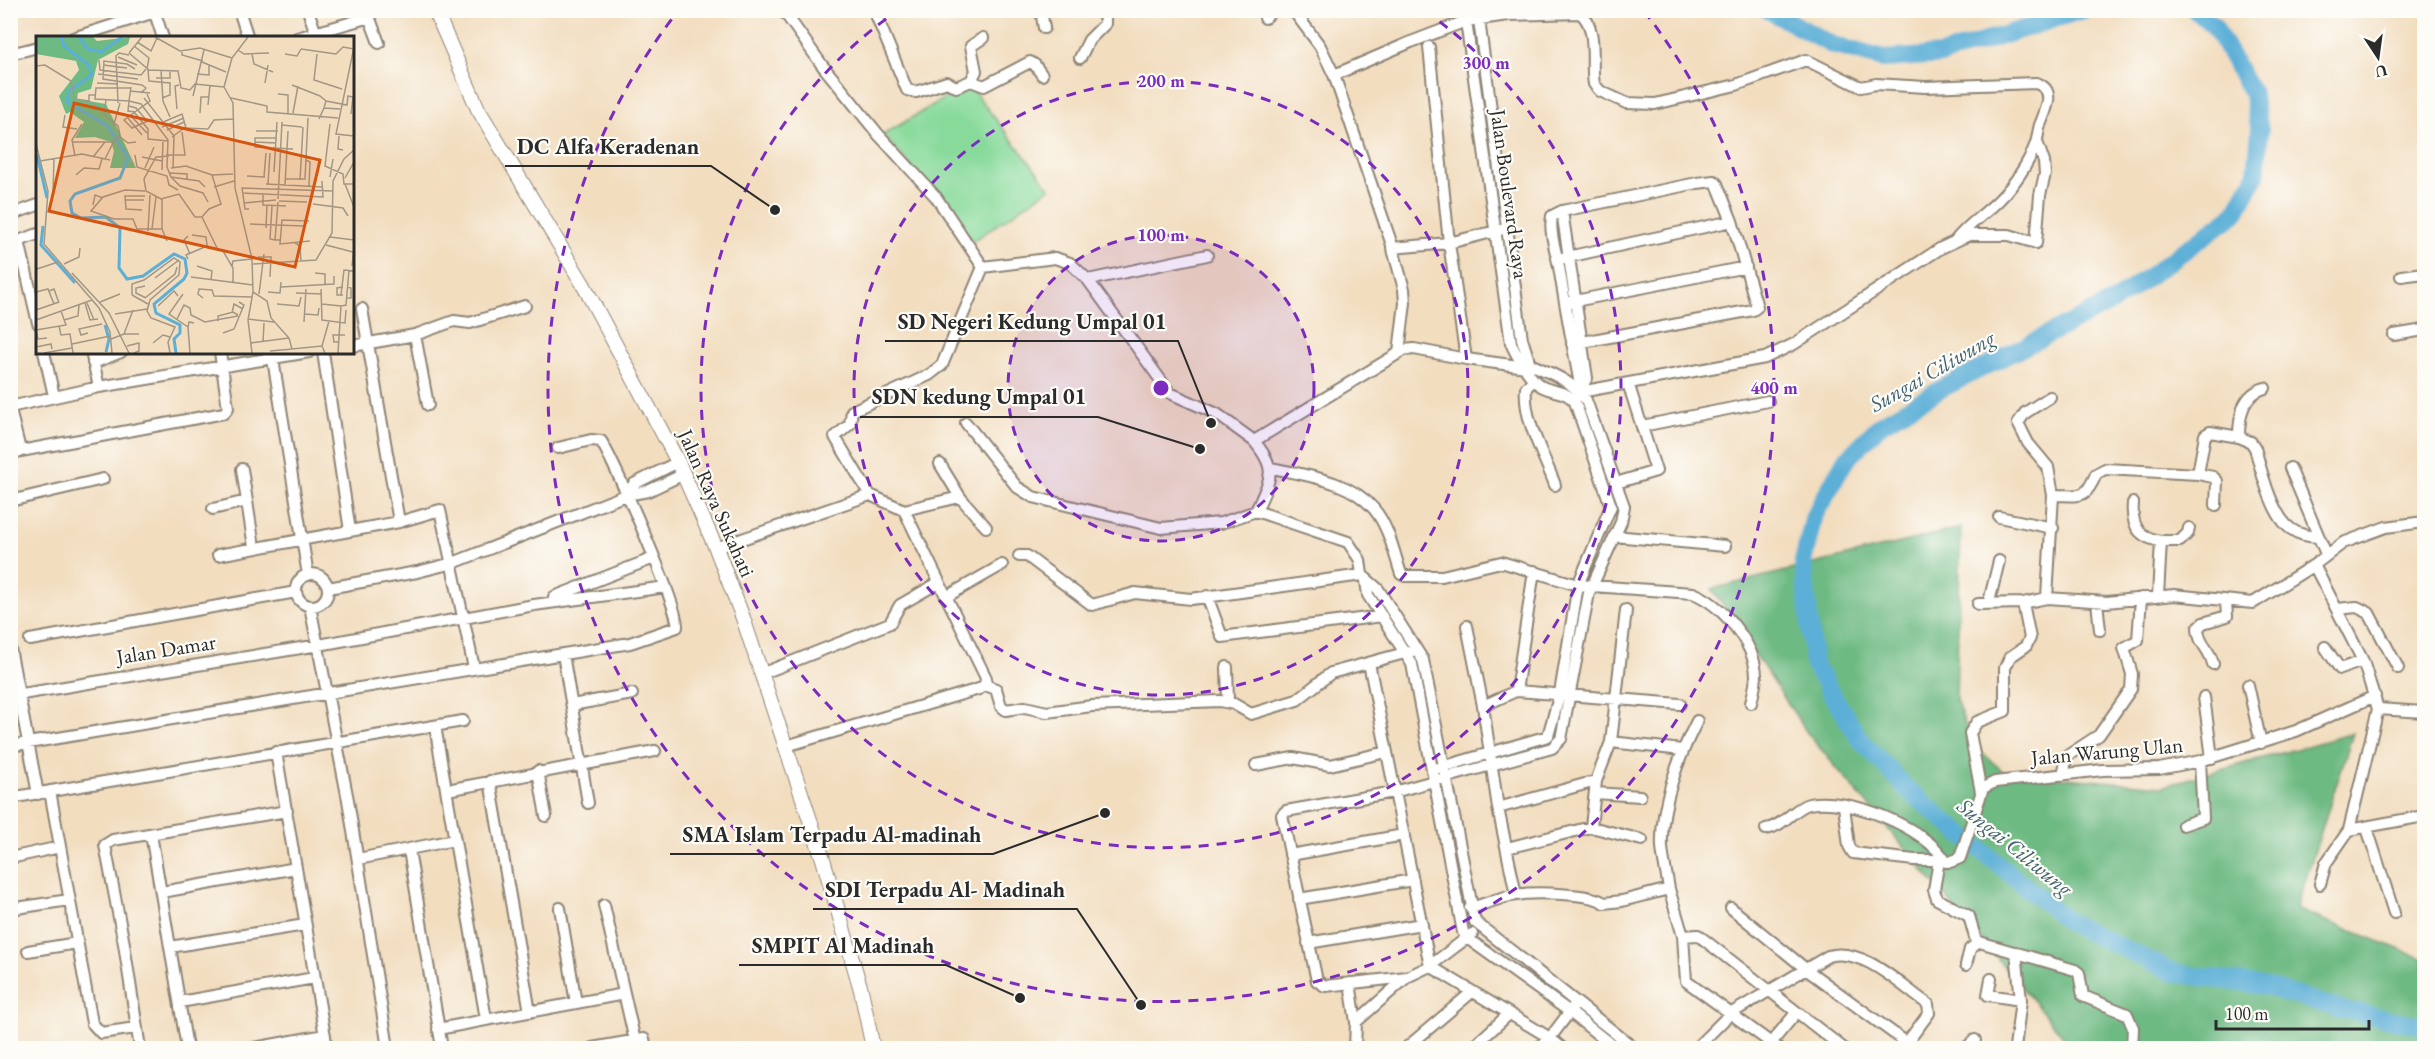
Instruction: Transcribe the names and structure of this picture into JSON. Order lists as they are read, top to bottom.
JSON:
{
  "streets": {
    "main road": ["Jalan Raya Sukahati"],
    "street": ["Jalan Boulevard Raya", "Jalan Damar", "Jalan Warung Ulan"]
  },
  "water": ["Sungai Ciliwung"],
  "places": [
    "DC Alfa Keradenan",
    "SD Negeri Kedung Umpal 01",
    "SDN kedung Umpal 01",
    "SMA Islam Terpadu Al-madinah",
    "SMPIT Al Madinah",
    "SDI Terpadu Al- Madinah"
  ],
  "scale_bar": "100 m",
  "north": "bottom",
  "rings": [
    "300 m",
    "200 m",
    "100 m",
    "400 m"
  ]
}
